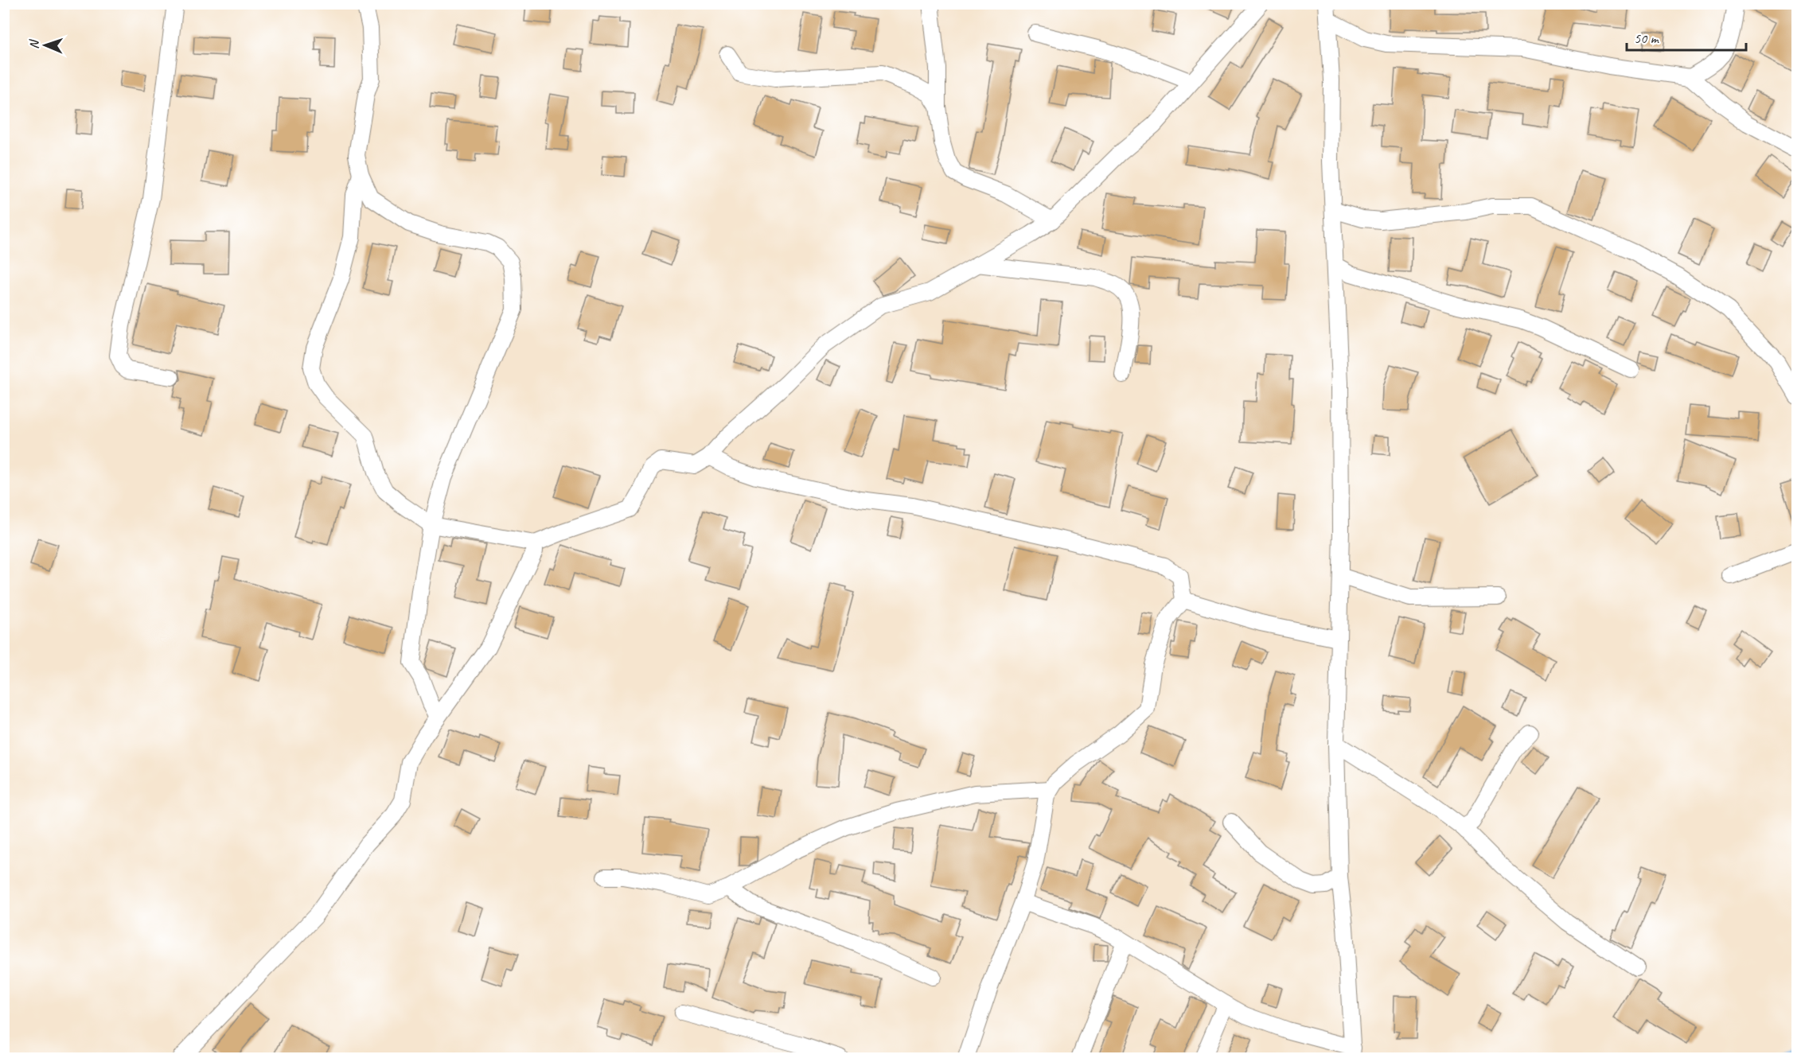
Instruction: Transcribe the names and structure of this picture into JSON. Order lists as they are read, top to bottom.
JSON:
{
  "scale_bar": "50 m",
  "north": "left"
}
